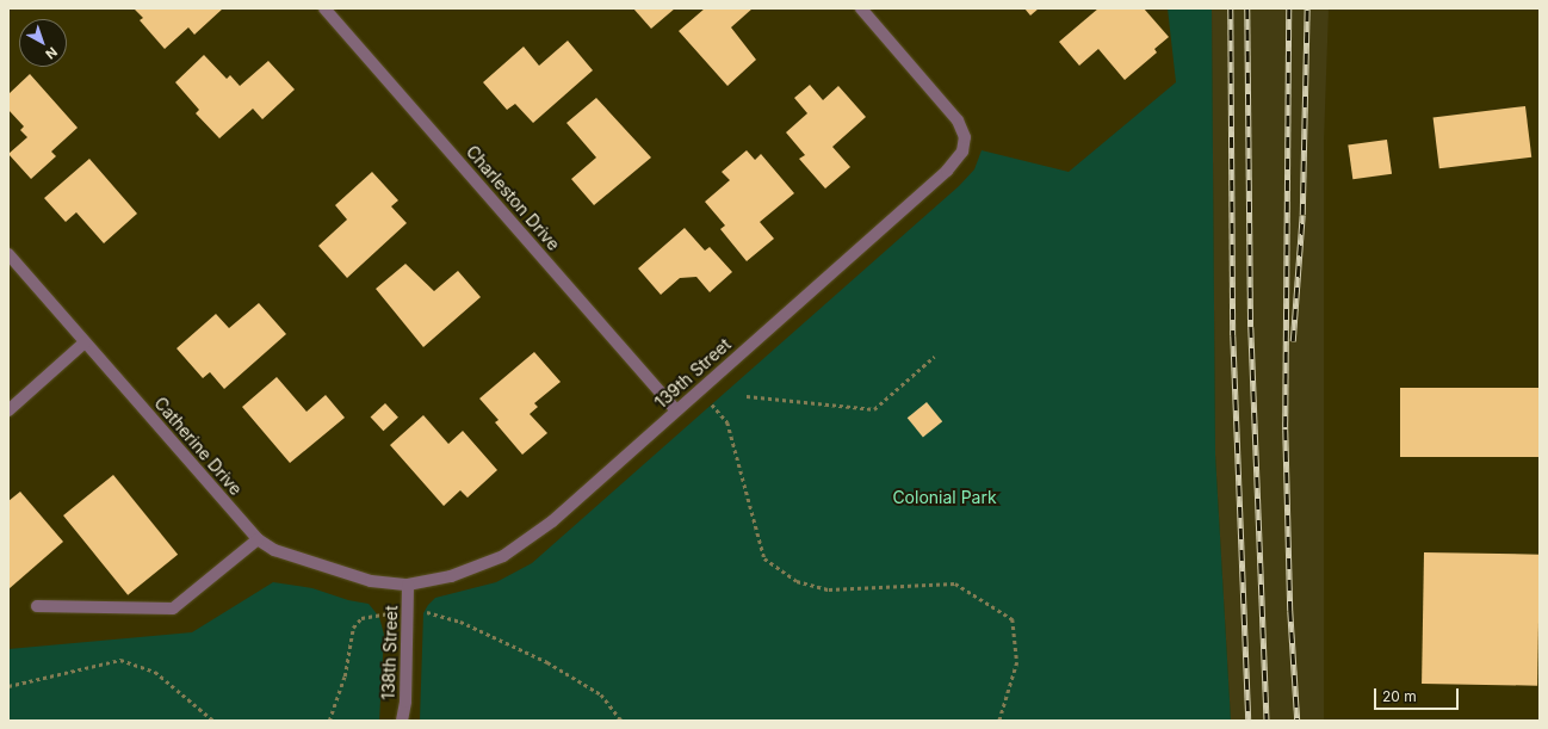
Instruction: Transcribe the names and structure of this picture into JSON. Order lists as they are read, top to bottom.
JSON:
{
  "streets": {
    "street": [
      "Charleston Drive",
      "139th Street",
      "Catherine Drive",
      "138th Street"
    ]
  },
  "crossings": [
    ["Charleston Drive", "139th Street"],
    ["139th Street", "Catherine Drive"],
    ["139th Street", "138th Street"],
    ["Catherine Drive", "138th Street"]
  ],
  "parks": ["Colonial Park"],
  "scale_bar": "20 m",
  "north": "bottom right"
}
